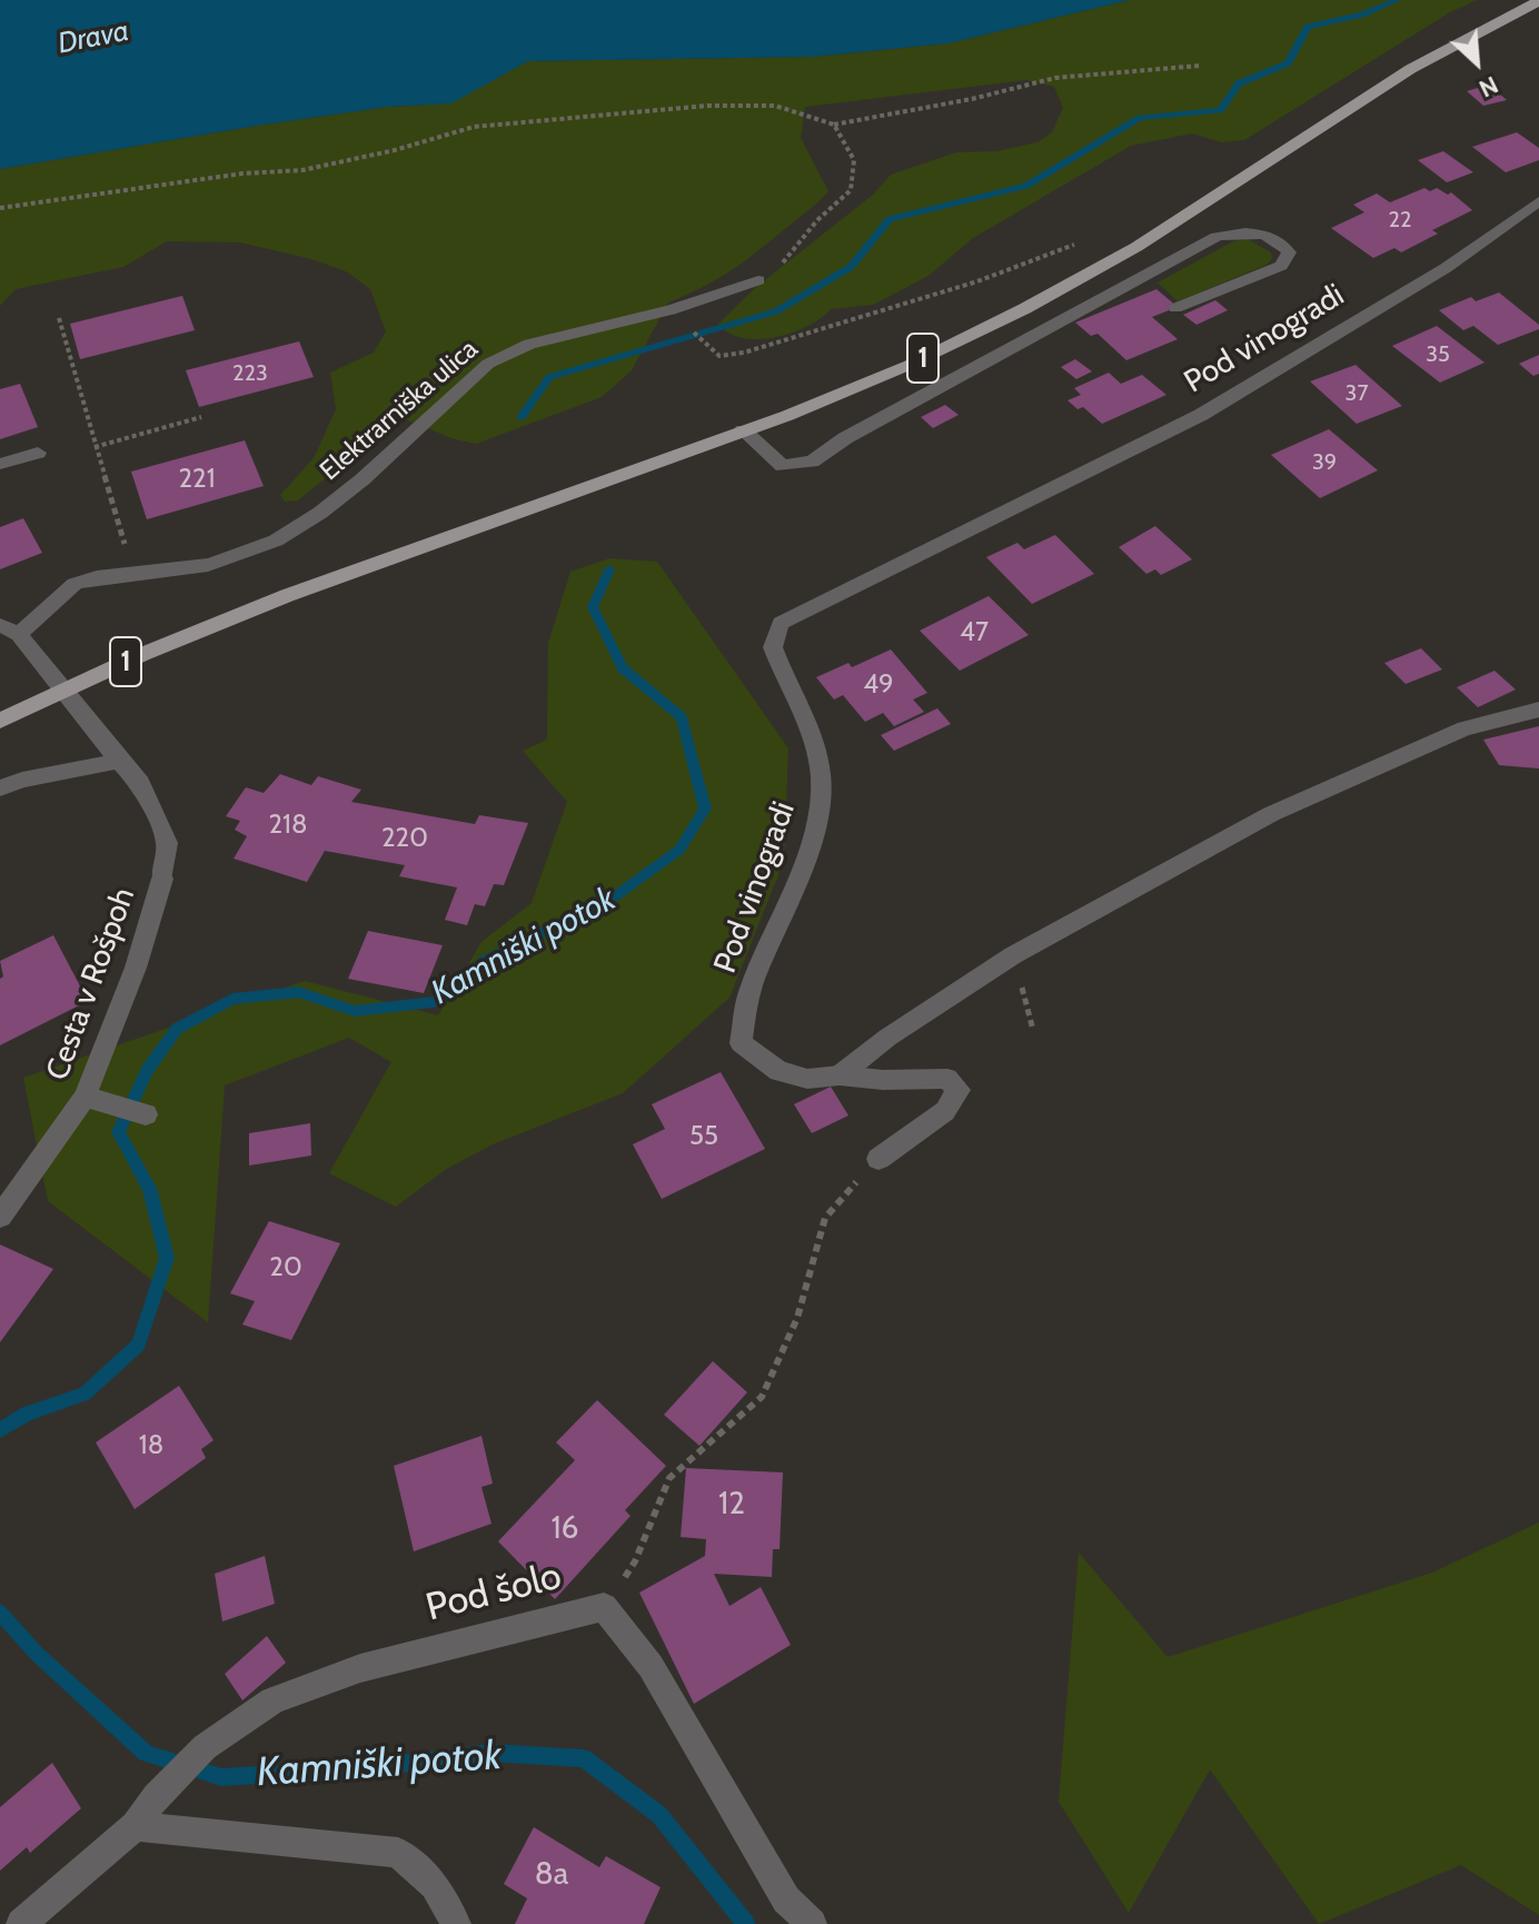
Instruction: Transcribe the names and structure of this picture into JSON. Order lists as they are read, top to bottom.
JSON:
{
  "streets": {
    "main road": ["1"],
    "street": [
      "Pod vinogradi",
      "Elektrarniška ulica",
      "Cesta v Rošpoh",
      "Pod šolo"
    ]
  },
  "crossings": [
    ["Pod vinogradi", "1"],
    ["1", "Elektrarniška ulica"],
    ["1", "Cesta v Rošpoh"],
    ["Elektrarniška ulica", "Cesta v Rošpoh"]
  ],
  "water": ["Drava", "Kamniški potok"],
  "house_numbers": [
    "22",
    "35",
    "223",
    "37",
    "39",
    "221",
    "47",
    "49",
    "218",
    "220",
    "55",
    "20",
    "18",
    "12",
    "16",
    "8a"
  ],
  "north": "bottom right"
}
